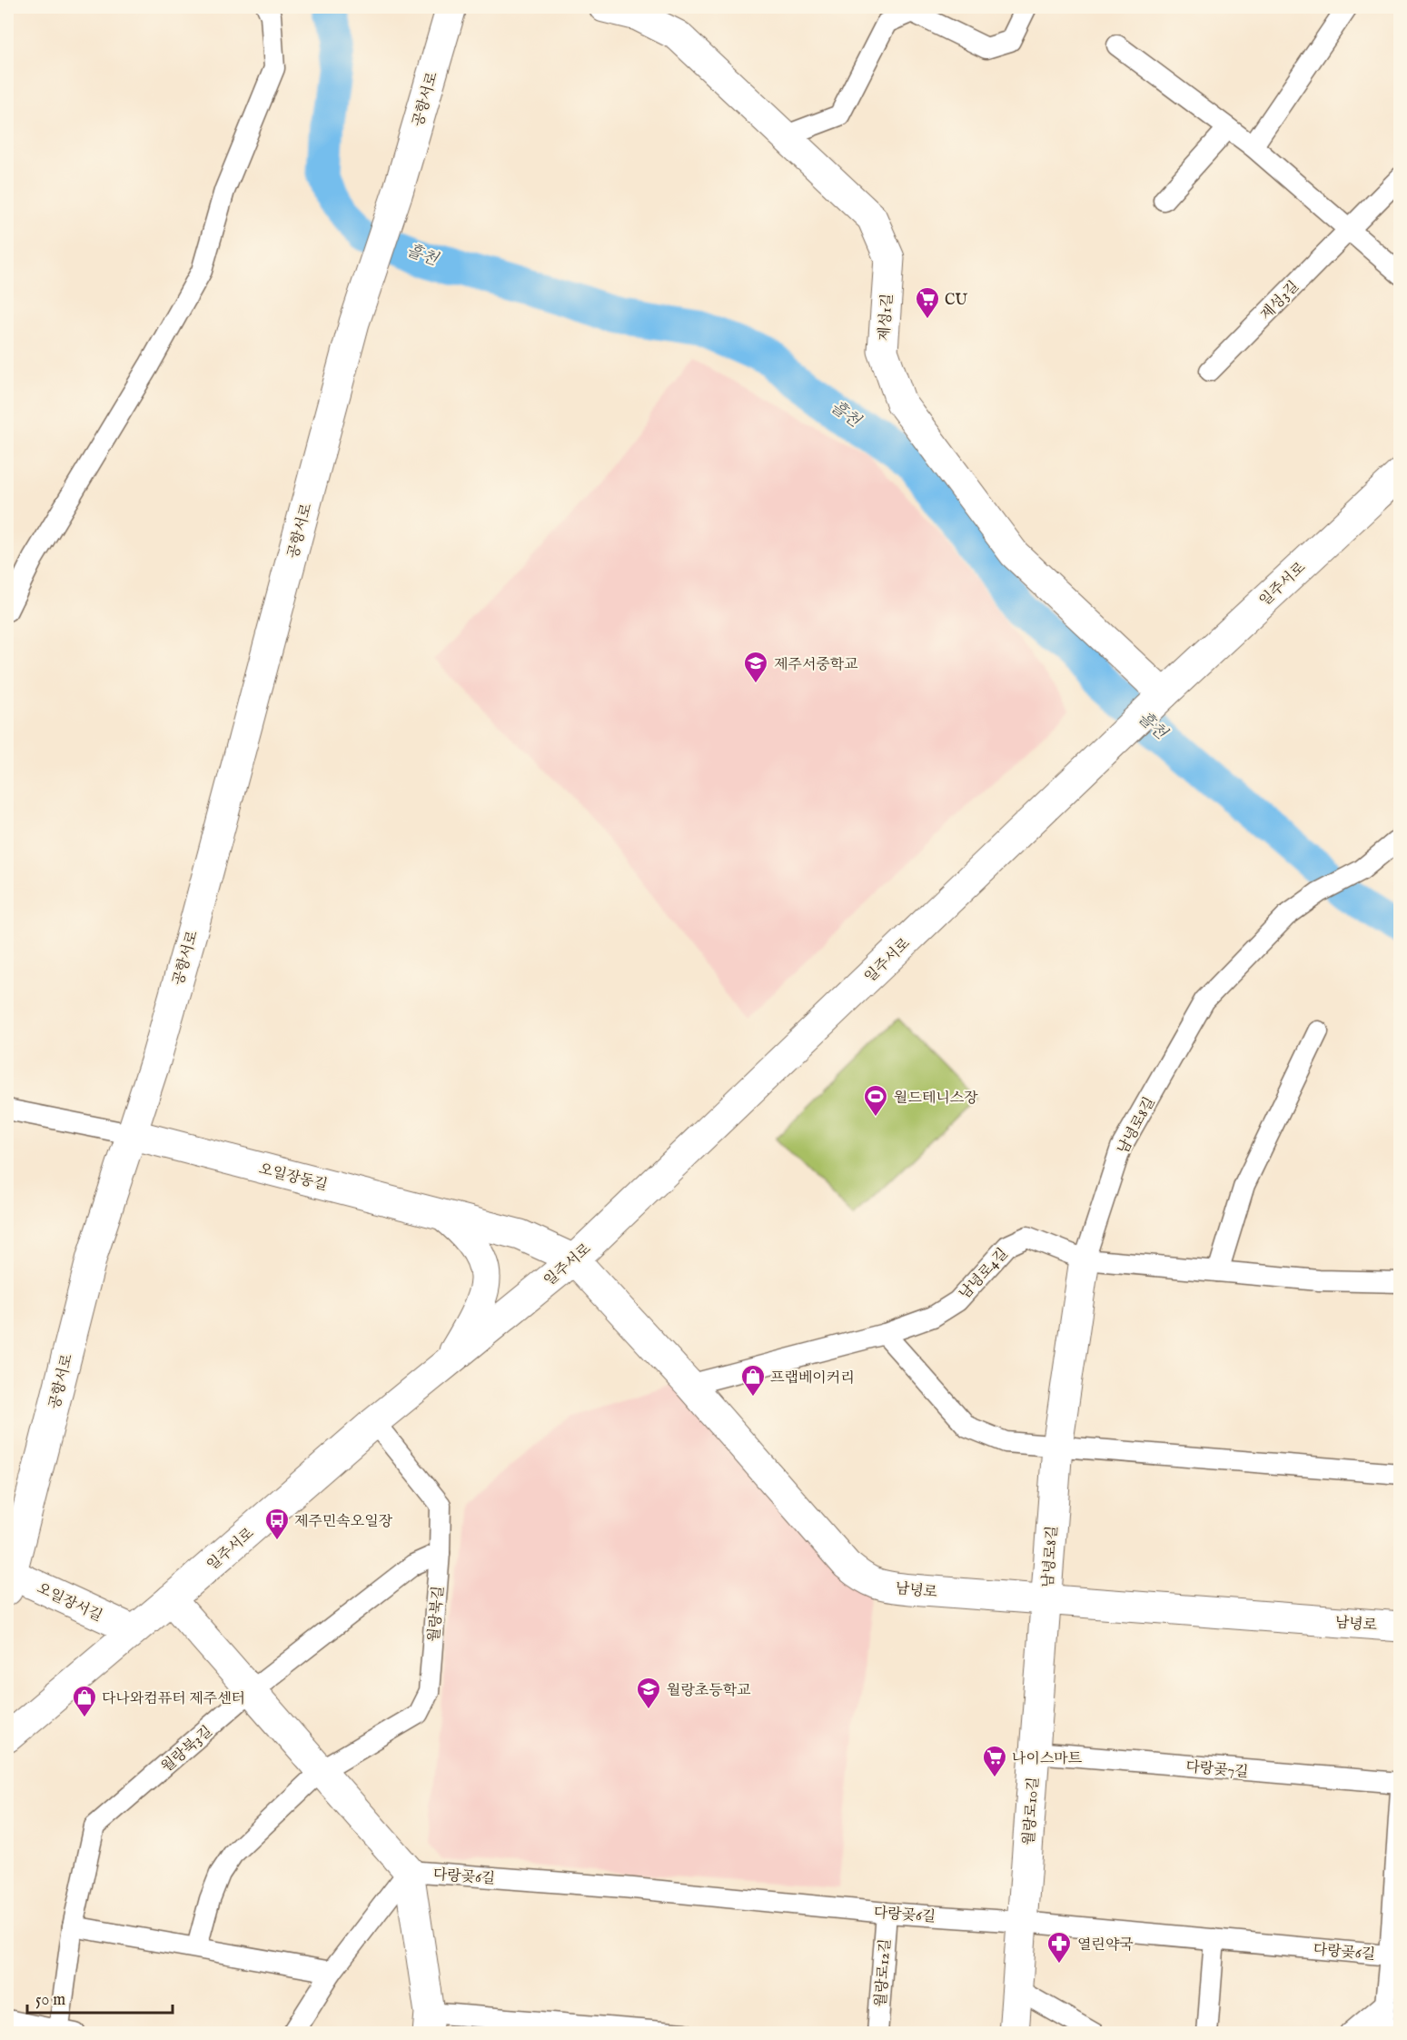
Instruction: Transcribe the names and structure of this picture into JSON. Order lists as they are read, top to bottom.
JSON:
{
  "streets": {
    "street": [
      "공항서로",
      "제성3길",
      "제성1길",
      "일주서로",
      "남녕로8길",
      "오일장동길",
      "남녕로4길",
      "남녕로",
      "오일장서길",
      "월랑북길",
      "월랑북3길",
      "다랑곶7길",
      "월랑로10길",
      "다랑곶6길",
      "월랑로12길"
    ]
  },
  "crossings": [
    ["공항서로", "오일장동길"],
    ["공항서로", "오일장서길"],
    ["제성1길", "일주서로"],
    ["일주서로", "오일장동길"],
    ["일주서로", "남녕로"],
    ["일주서로", "오일장서길"],
    ["일주서로", "월랑북길"],
    ["남녕로8길", "남녕로4길"],
    ["남녕로8길", "남녕로"],
    ["남녕로8길", "월랑로10길"],
    ["오일장동길", "남녕로"],
    ["남녕로4길", "남녕로"],
    ["남녕로", "월랑로10길"],
    ["월랑북길", "월랑북3길"],
    ["다랑곶7길", "월랑로10길"],
    ["월랑로10길", "다랑곶6길"],
    ["다랑곶6길", "월랑로12길"]
  ],
  "water": ["흘천"],
  "places": {
    "supermarket": ["CU", "나이스마트"],
    "school or university": ["제주서중학교", "월랑초등학교"],
    "sports": ["월드테니스장"],
    "shop": ["프랩베이커리", "다나와컴퓨터 제주센터"],
    "bus stop": ["제주민속오일장"],
    "pharmacy": ["열린약국"]
  },
  "scale_bar": "50 m"
}
